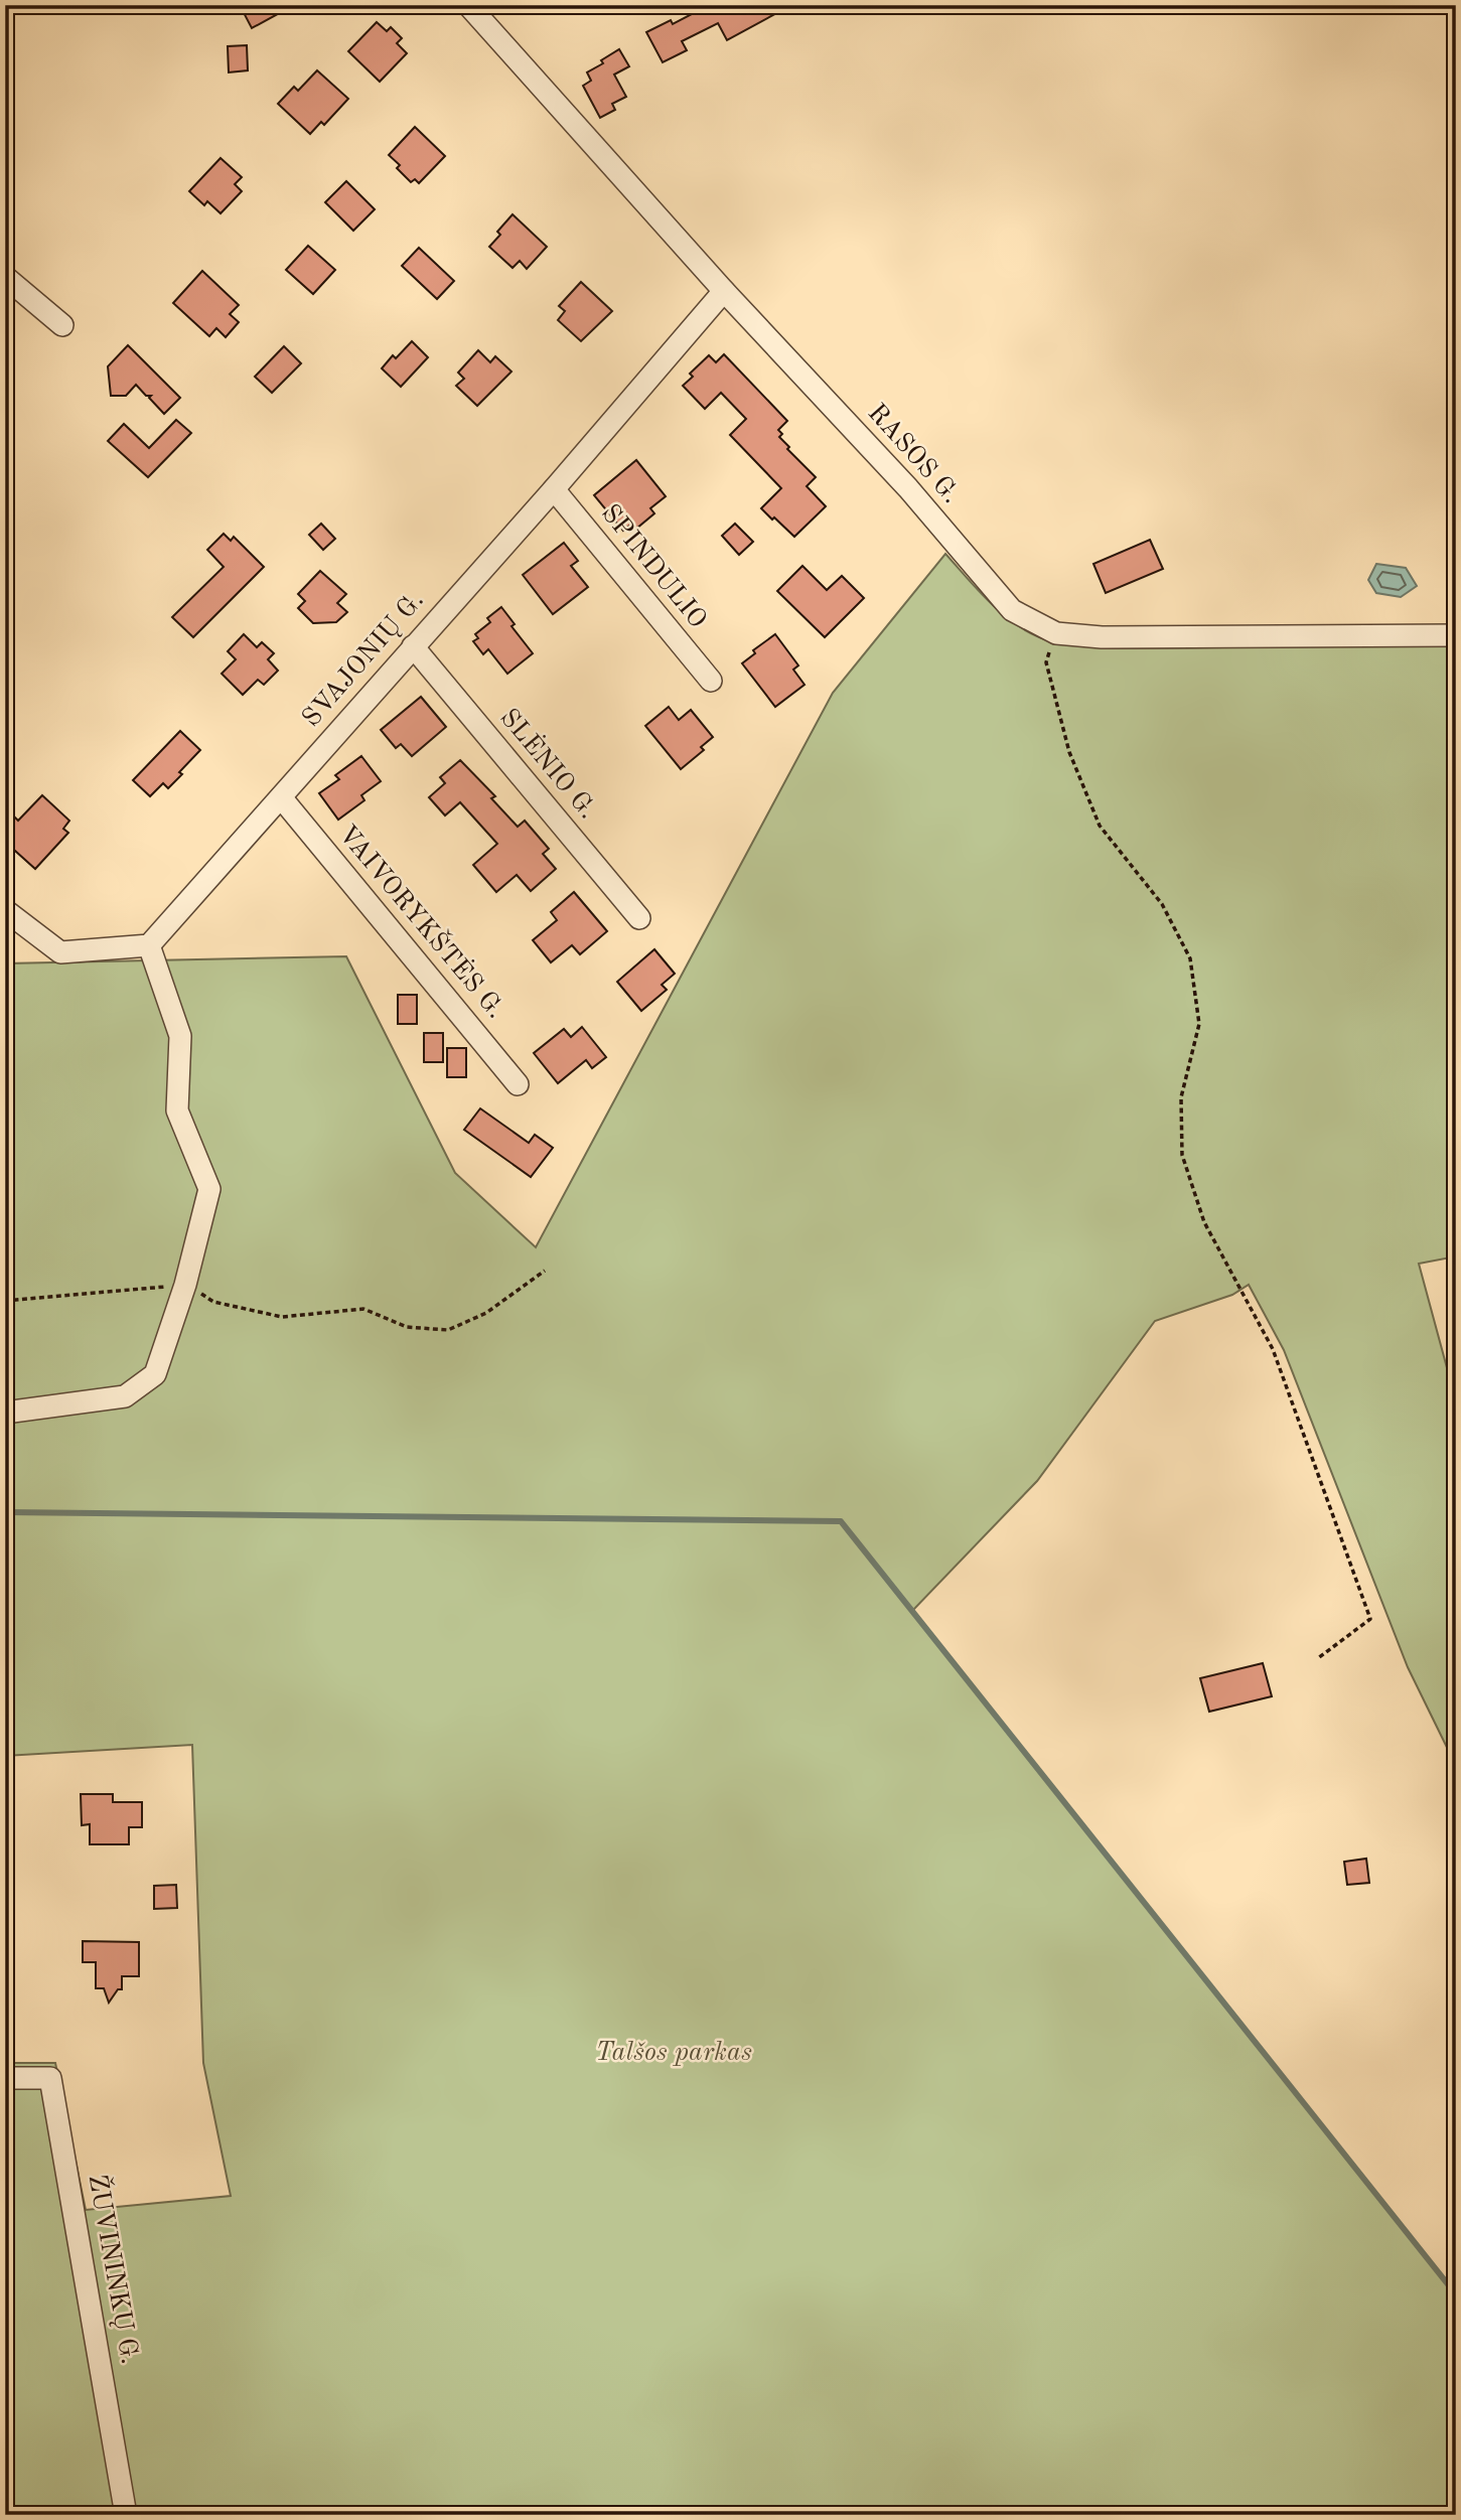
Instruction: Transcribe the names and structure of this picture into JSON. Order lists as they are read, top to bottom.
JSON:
{
  "streets": {
    "street": [
      "RASOS G.",
      "SPINDULIO",
      "SVAJONIŲ G.",
      "SLĖNIO G.",
      "VAIVORYKŠTĖS G.",
      "ŽUVININKŲ G."
    ]
  },
  "crossings": [
    ["RASOS G.", "SVAJONIŲ G."],
    ["SPINDULIO", "SVAJONIŲ G."],
    ["SVAJONIŲ G.", "SLĖNIO G."],
    ["SVAJONIŲ G.", "VAIVORYKŠTĖS G."]
  ],
  "parks": ["Talšos parkas"]
}
